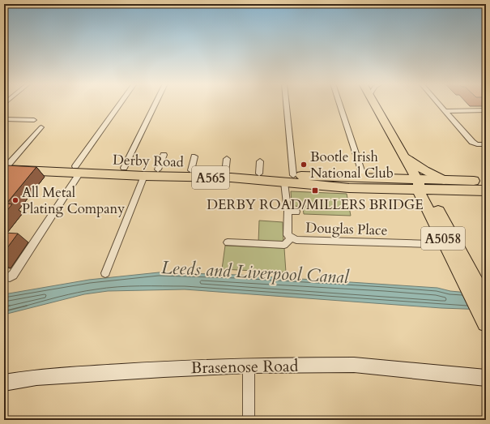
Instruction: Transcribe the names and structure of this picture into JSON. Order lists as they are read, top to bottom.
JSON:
{
  "streets": {
    "highway": ["Derby Road", "A565", "A5058"],
    "main road": ["Brasenose Road"],
    "street": ["Douglas Place"]
  },
  "crossings": [
    ["Derby Road", "Douglas Place"],
    ["Derby Road", "A5058"]
  ],
  "water": ["Leeds and Liverpool Canal"],
  "places": {
    "other": ["Bootle Irish National Club", "All Metal Plating Company"],
    "transit": ["DERBY ROAD/MILLERS BRIDGE"]
  }
}
